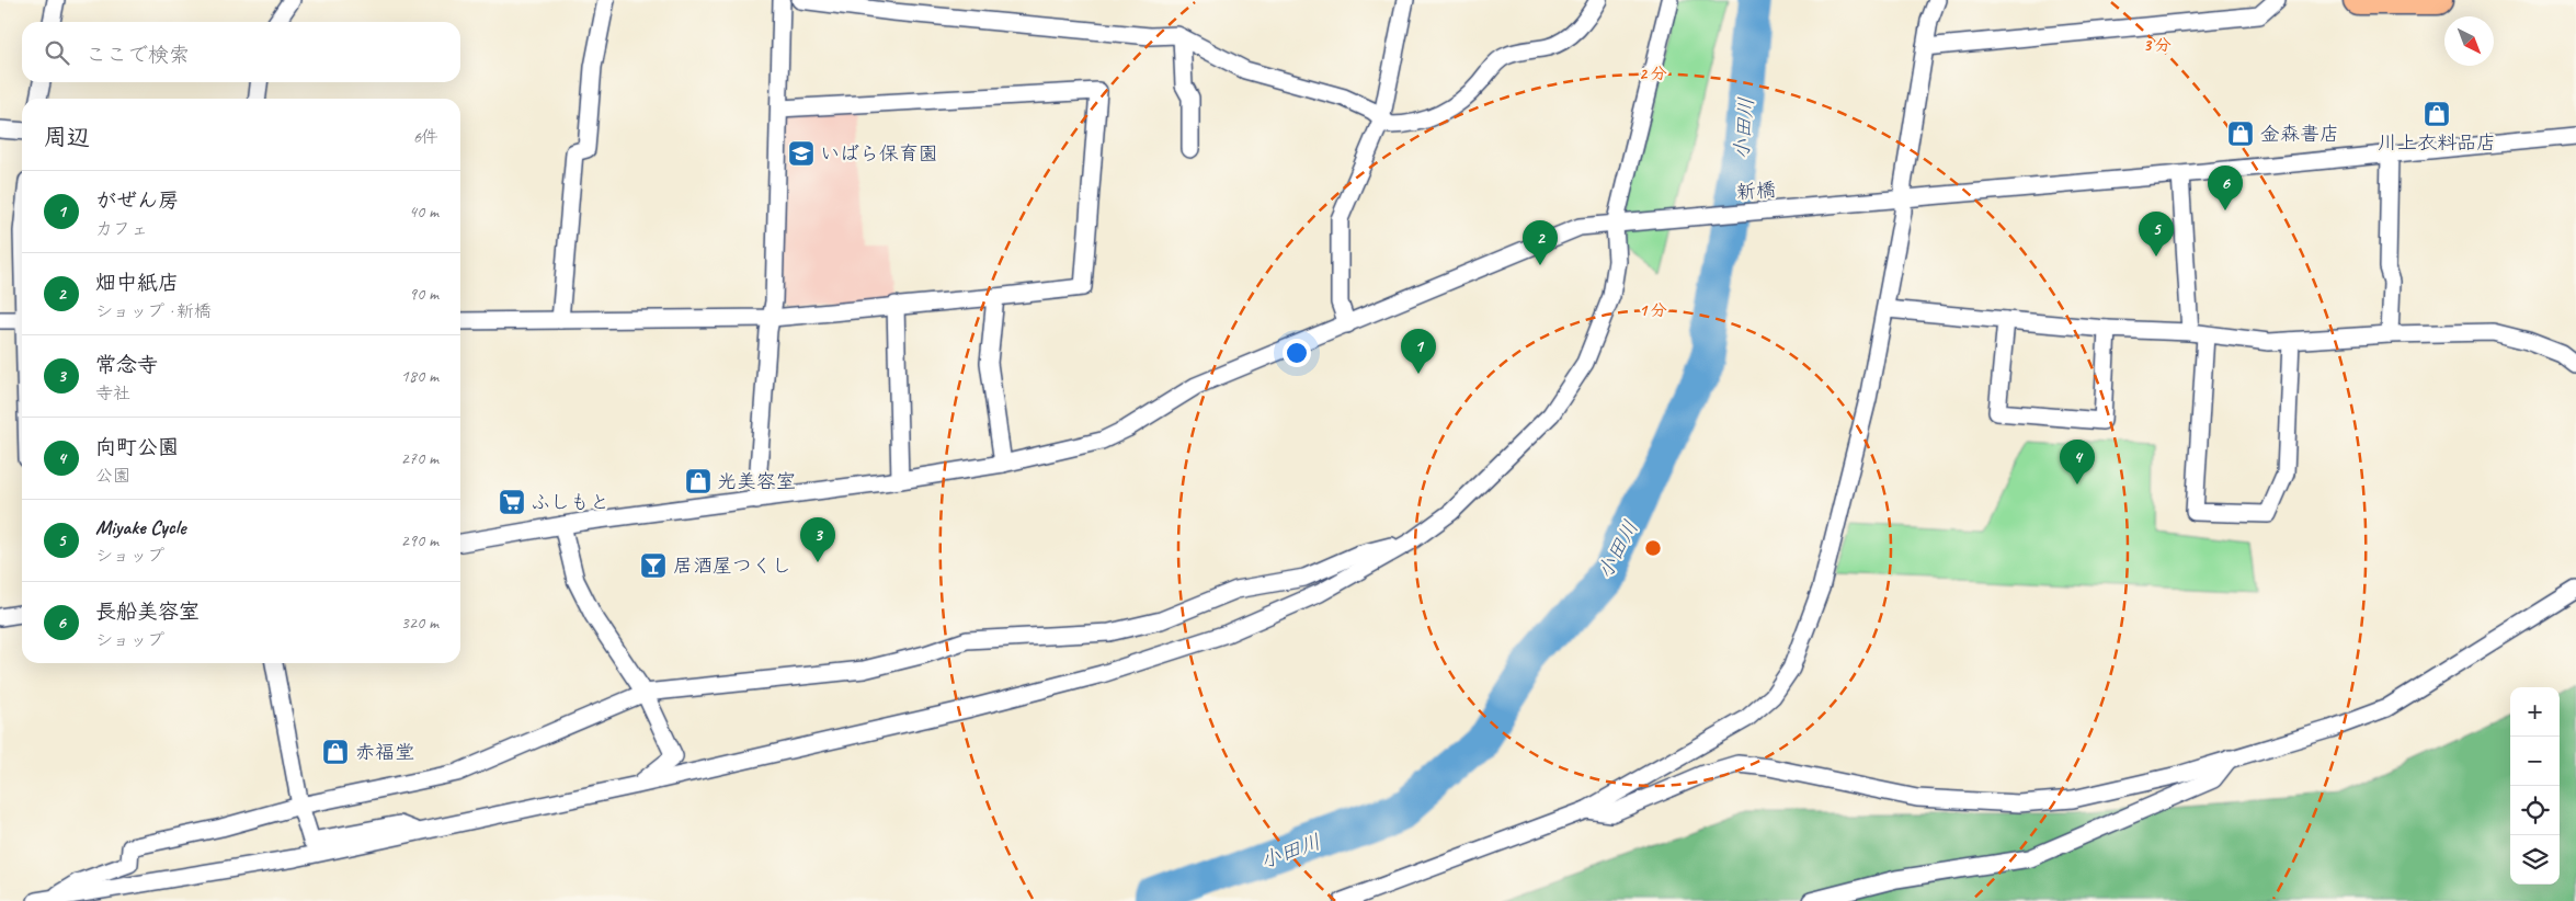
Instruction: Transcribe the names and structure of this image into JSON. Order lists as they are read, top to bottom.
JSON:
{
  "streets": {
    "street": ["新橋"]
  },
  "water": ["小田川"],
  "places": {
    "shop": [
      "川上衣料品店",
      "金森書店",
      "光美容室",
      "赤福堂"
    ],
    "school or university": ["いばら保育園"],
    "supermarket": ["ふしもと"],
    "bar": ["居酒屋つくし"]
  },
  "north": "bottom right",
  "page": {
    "search": "ここで検索",
    "heading": ["周辺", "6件"],
    "pins": [
      "6",
      "5",
      "2",
      "1",
      "4",
      "3"
    ],
    "list": [
      {
        "mark": "1",
        "name": "がぜん房",
        "note": "カフェ",
        "value": "40 m"
      },
      {
        "mark": "2",
        "name": "畑中紙店",
        "note": "ショップ · 新橋",
        "value": "90 m"
      },
      {
        "mark": "3",
        "name": "常念寺",
        "note": "寺社",
        "value": "180 m"
      },
      {
        "mark": "4",
        "name": "向町公園",
        "note": "公園",
        "value": "270 m"
      },
      {
        "mark": "5",
        "name": "Miyake Cycle",
        "note": "ショップ",
        "value": "290 m"
      },
      {
        "mark": "6",
        "name": "長船美容室",
        "note": "ショップ",
        "value": "320 m"
      }
    ],
    "map_buttons": ["+", "−"]
  },
  "rings": ["3 分", "2 分", "1 分"]
}
